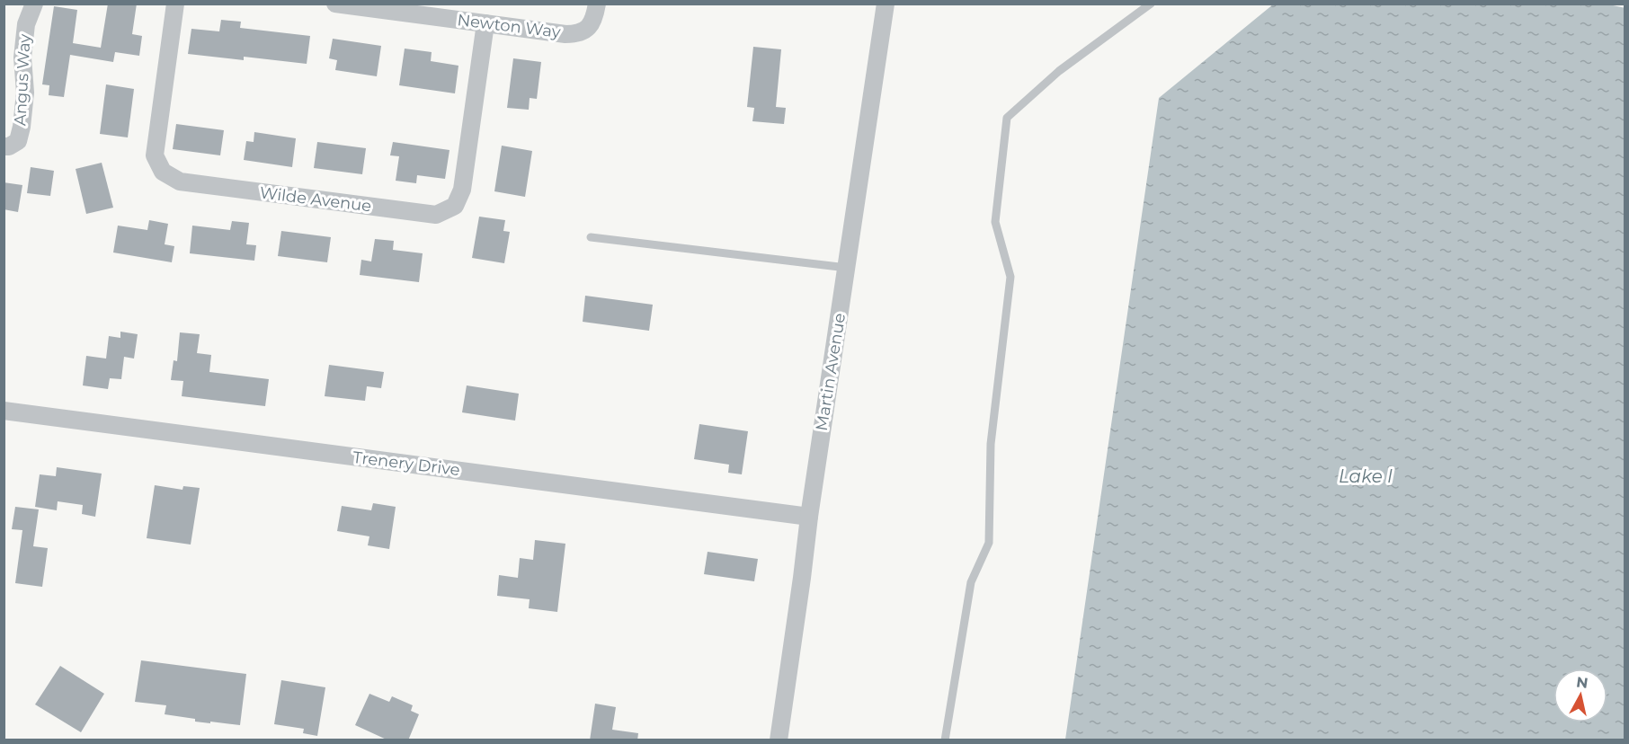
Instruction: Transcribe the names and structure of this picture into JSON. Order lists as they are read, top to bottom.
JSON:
{
  "streets": {
    "street": [
      "Newton Way",
      "Angus Way",
      "Wilde Avenue",
      "Martin Avenue",
      "Trenery Drive"
    ]
  },
  "crossings": [
    ["Newton Way", "Wilde Avenue"],
    ["Martin Avenue", "Trenery Drive"]
  ],
  "water": ["Lake I"],
  "north": "top"
}
